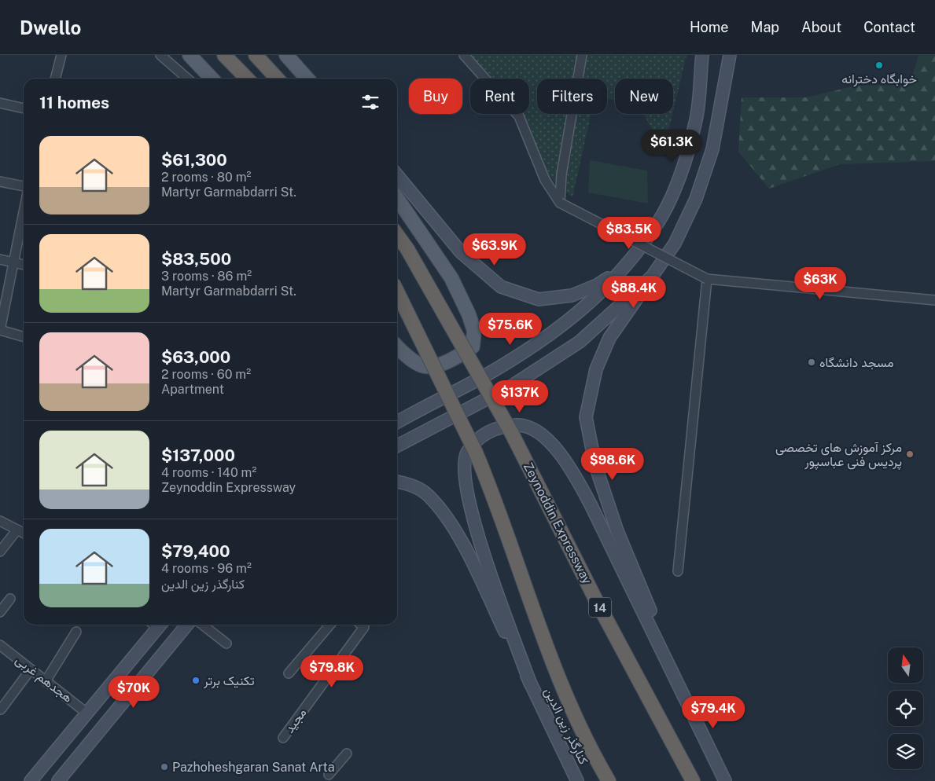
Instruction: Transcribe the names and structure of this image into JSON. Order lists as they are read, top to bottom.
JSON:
{
  "streets": {
    "highway": ["Zeynoddin Expressway", "14"],
    "main road": ["کنارگذر زین الدین"],
    "street": ["هجدهم غربی", "مجید"]
  },
  "places": [
    "خوابگاه دخترانه",
    "مسجد دانشگاه",
    "مرکز آموزش های تخصصی پردیس فنی عباسپور",
    "تکنیک برتر",
    "Pazhoheshgaran Sanat Arta"
  ],
  "north": "top",
  "page": {
    "header": "Dwello",
    "nav": [
      "Home",
      "Map",
      "About",
      "Contact"
    ],
    "chip": [
      "Buy",
      "Rent",
      "Filters",
      "New"
    ],
    "heading": "11 homes",
    "list": [
      {
        "name": "$61,300",
        "note": "2 rooms · 80 m² · Martyr Garmabdarri St."
      },
      {
        "name": "$83,500",
        "note": "3 rooms · 86 m² · Martyr Garmabdarri St."
      },
      {
        "name": "$63,000",
        "note": "2 rooms · 60 m² · Apartment"
      },
      {
        "name": "$137,000",
        "note": "4 rooms · 140 m² · Zeynoddin Expressway"
      },
      {
        "name": "$79,400",
        "note": "4 rooms · 96 m² · کنارگذر زین الدین"
      }
    ],
    "price": [
      "$61.3K",
      "$83.5K",
      "$63.9K",
      "$63K",
      "$88.4K",
      "$75.6K",
      "$137K",
      "$98.6K",
      "$79.8K",
      "$70K",
      "$79.4K"
    ]
  }
}
